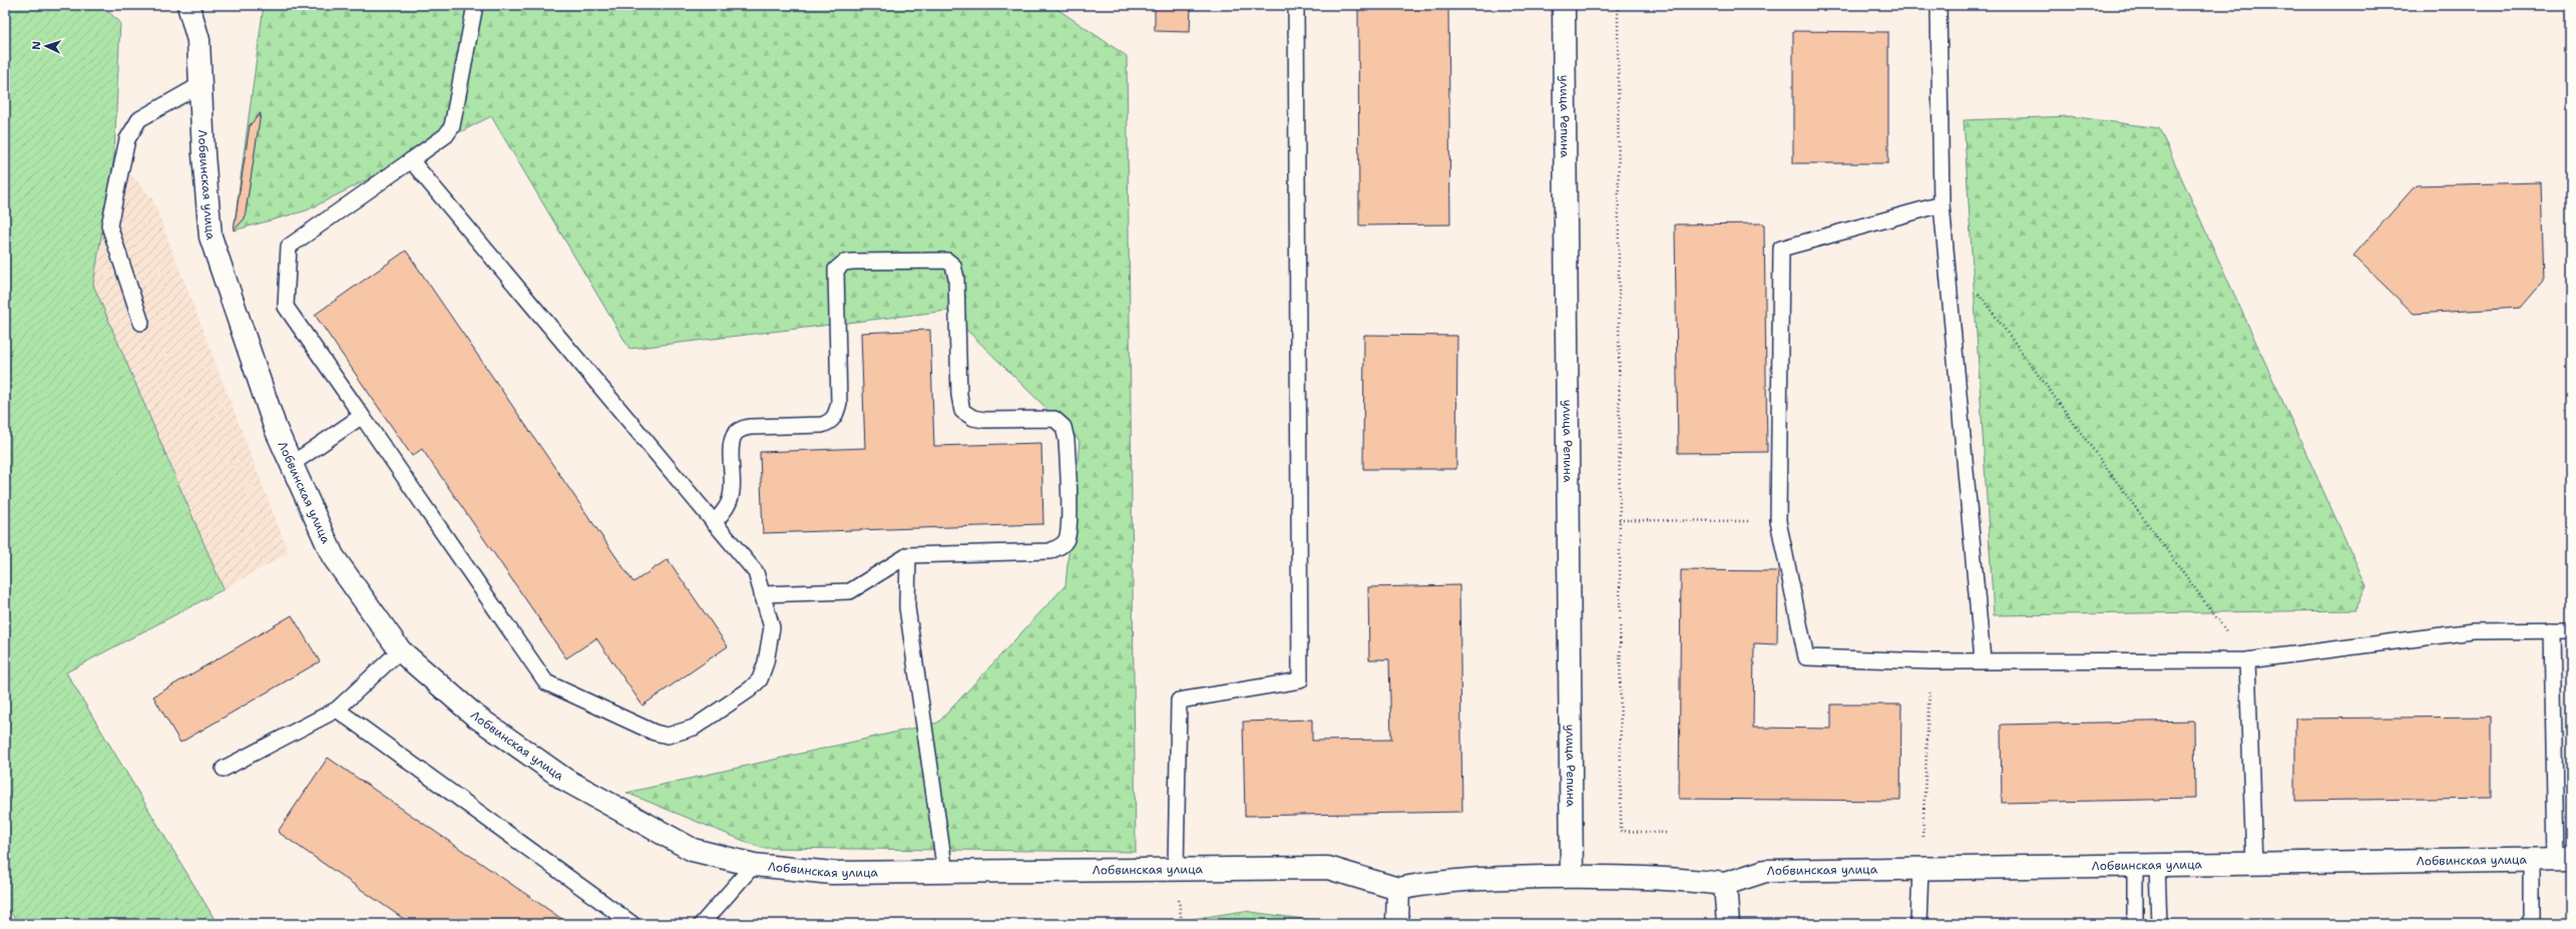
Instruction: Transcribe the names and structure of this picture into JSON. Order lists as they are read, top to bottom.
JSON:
{
  "streets": {
    "street": ["улица Репина", "Лобвинская улица"]
  },
  "north": "left"
}
